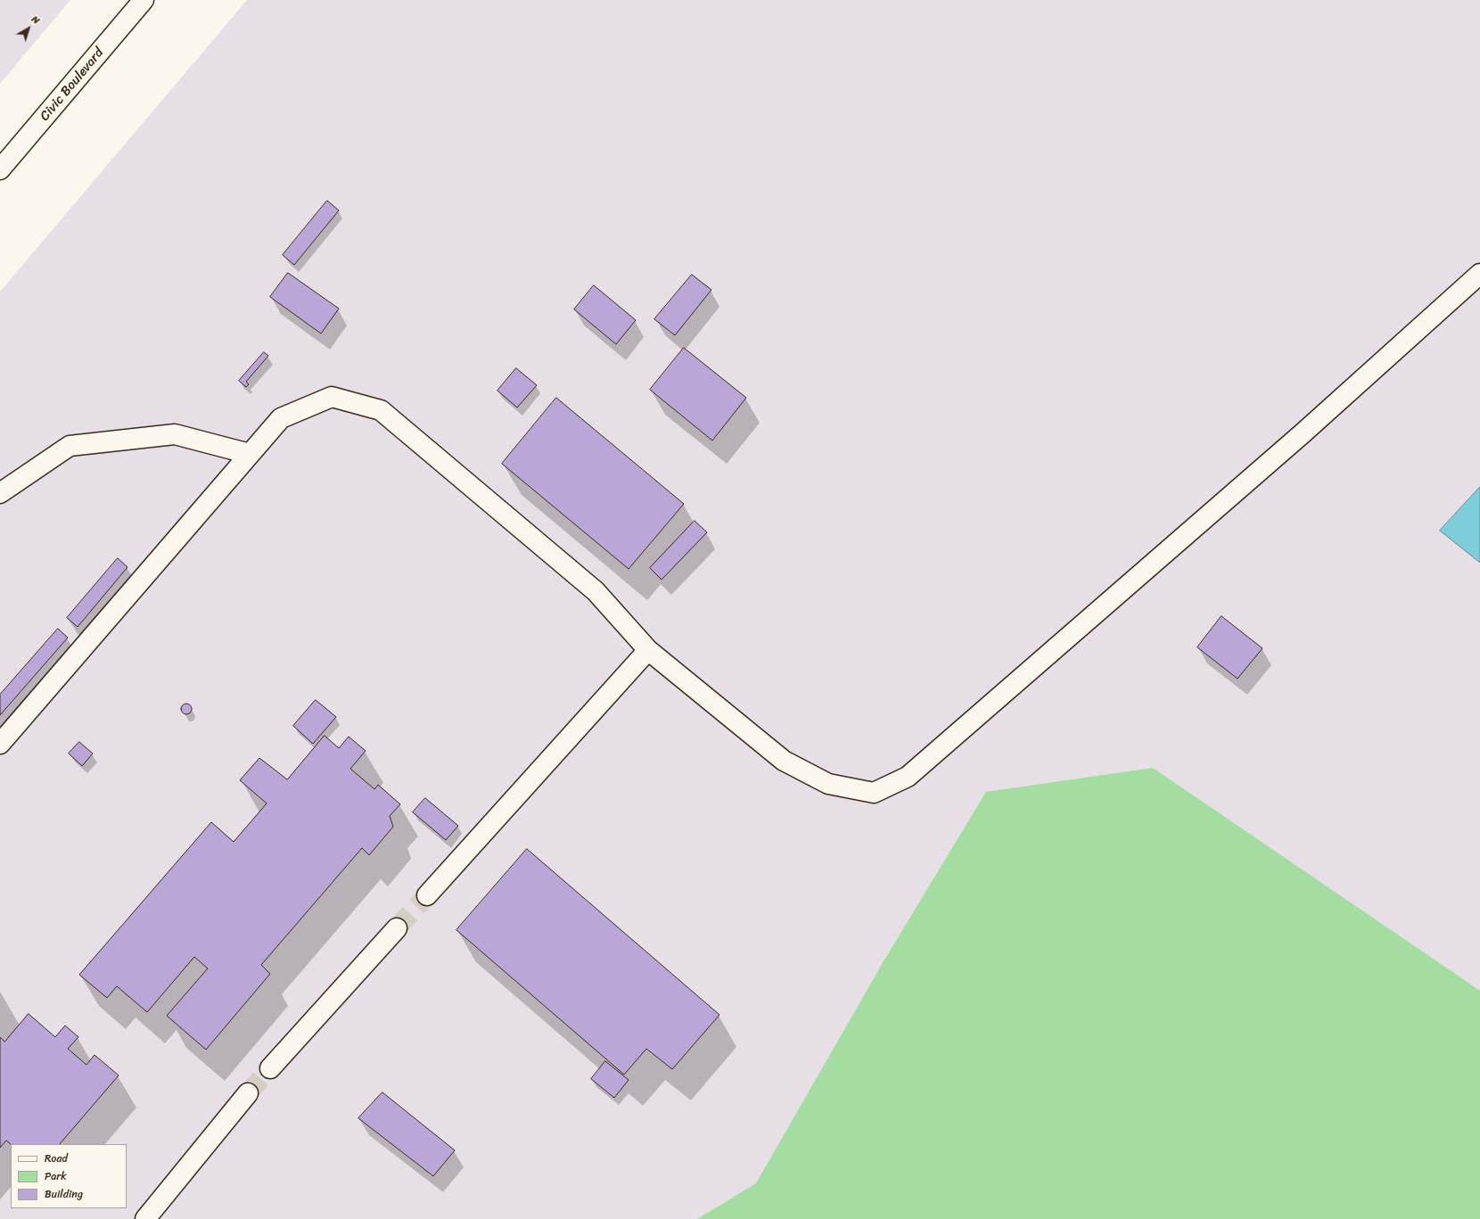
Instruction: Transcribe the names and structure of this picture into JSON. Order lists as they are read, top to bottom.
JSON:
{
  "streets": {
    "street": ["Civic Boulevard"]
  },
  "legend": ["Road", "Park", "Building"],
  "north": "top right"
}
